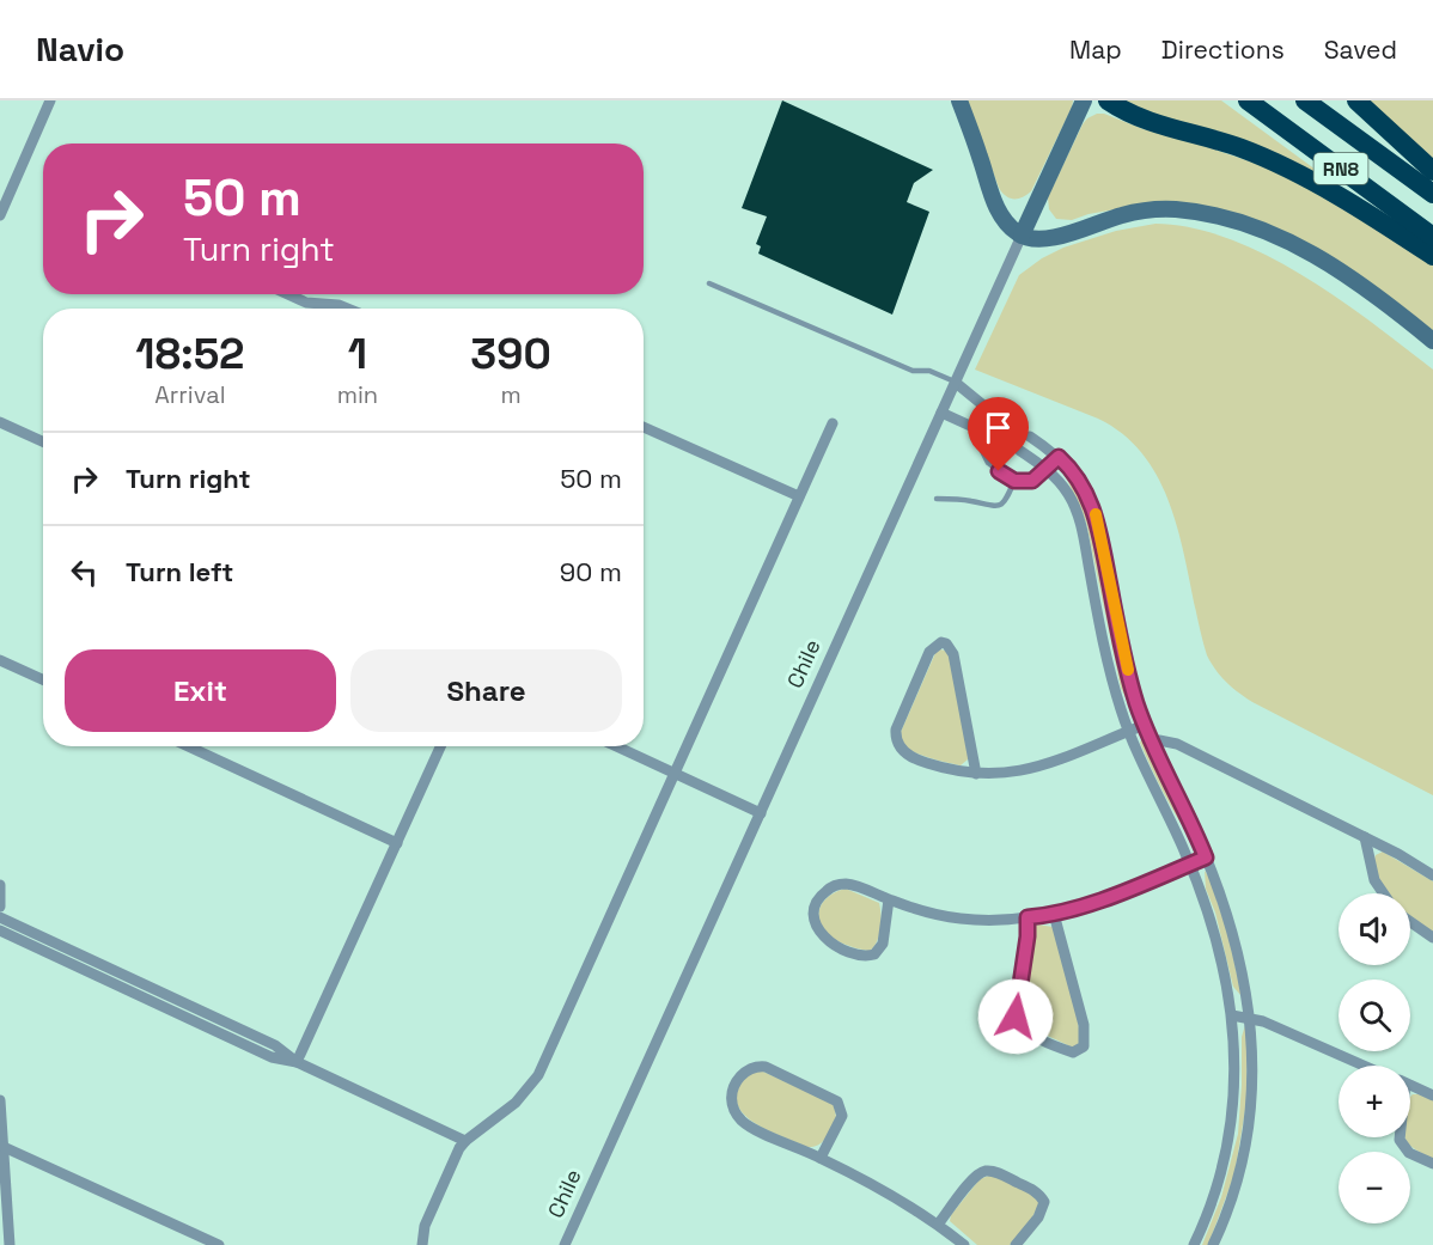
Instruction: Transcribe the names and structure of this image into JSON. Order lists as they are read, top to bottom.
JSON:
{
  "streets": {
    "highway": ["RN8"],
    "street": ["Chile"]
  },
  "page": {
    "header": "Navio",
    "nav": ["Map", "Directions", "Saved"],
    "turn": ["50 m", "Turn right"],
    "eta": [
      "18:52",
      "Arrival",
      "1",
      "min",
      "390",
      "m"
    ],
    "list": [
      {
        "name": "Turn right",
        "value": "50 m"
      },
      {
        "name": "Turn left",
        "value": "90 m"
      }
    ],
    "buttons": ["Exit", "Share"],
    "map_buttons": ["+", "−"]
  }
}
